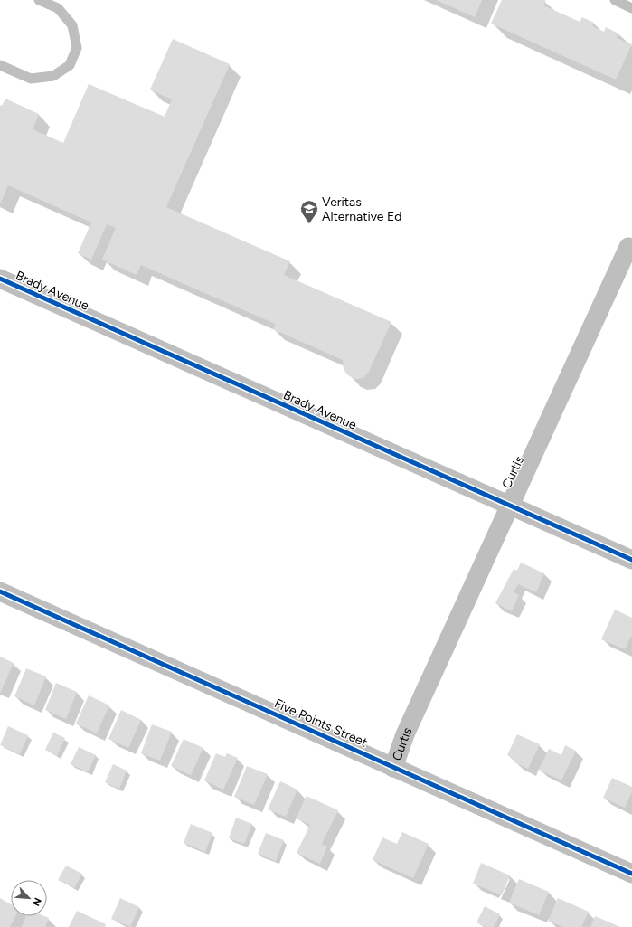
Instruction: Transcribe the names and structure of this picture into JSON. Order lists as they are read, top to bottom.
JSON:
{
  "streets": {
    "street": ["Brady Avenue", "Curtis", "Five Points Street"]
  },
  "crossings": [
    ["Brady Avenue", "Curtis"],
    ["Curtis", "Five Points Street"]
  ],
  "places": {
    "school or university": ["Veritas Alternative Ed"]
  },
  "north": "bottom right"
}
